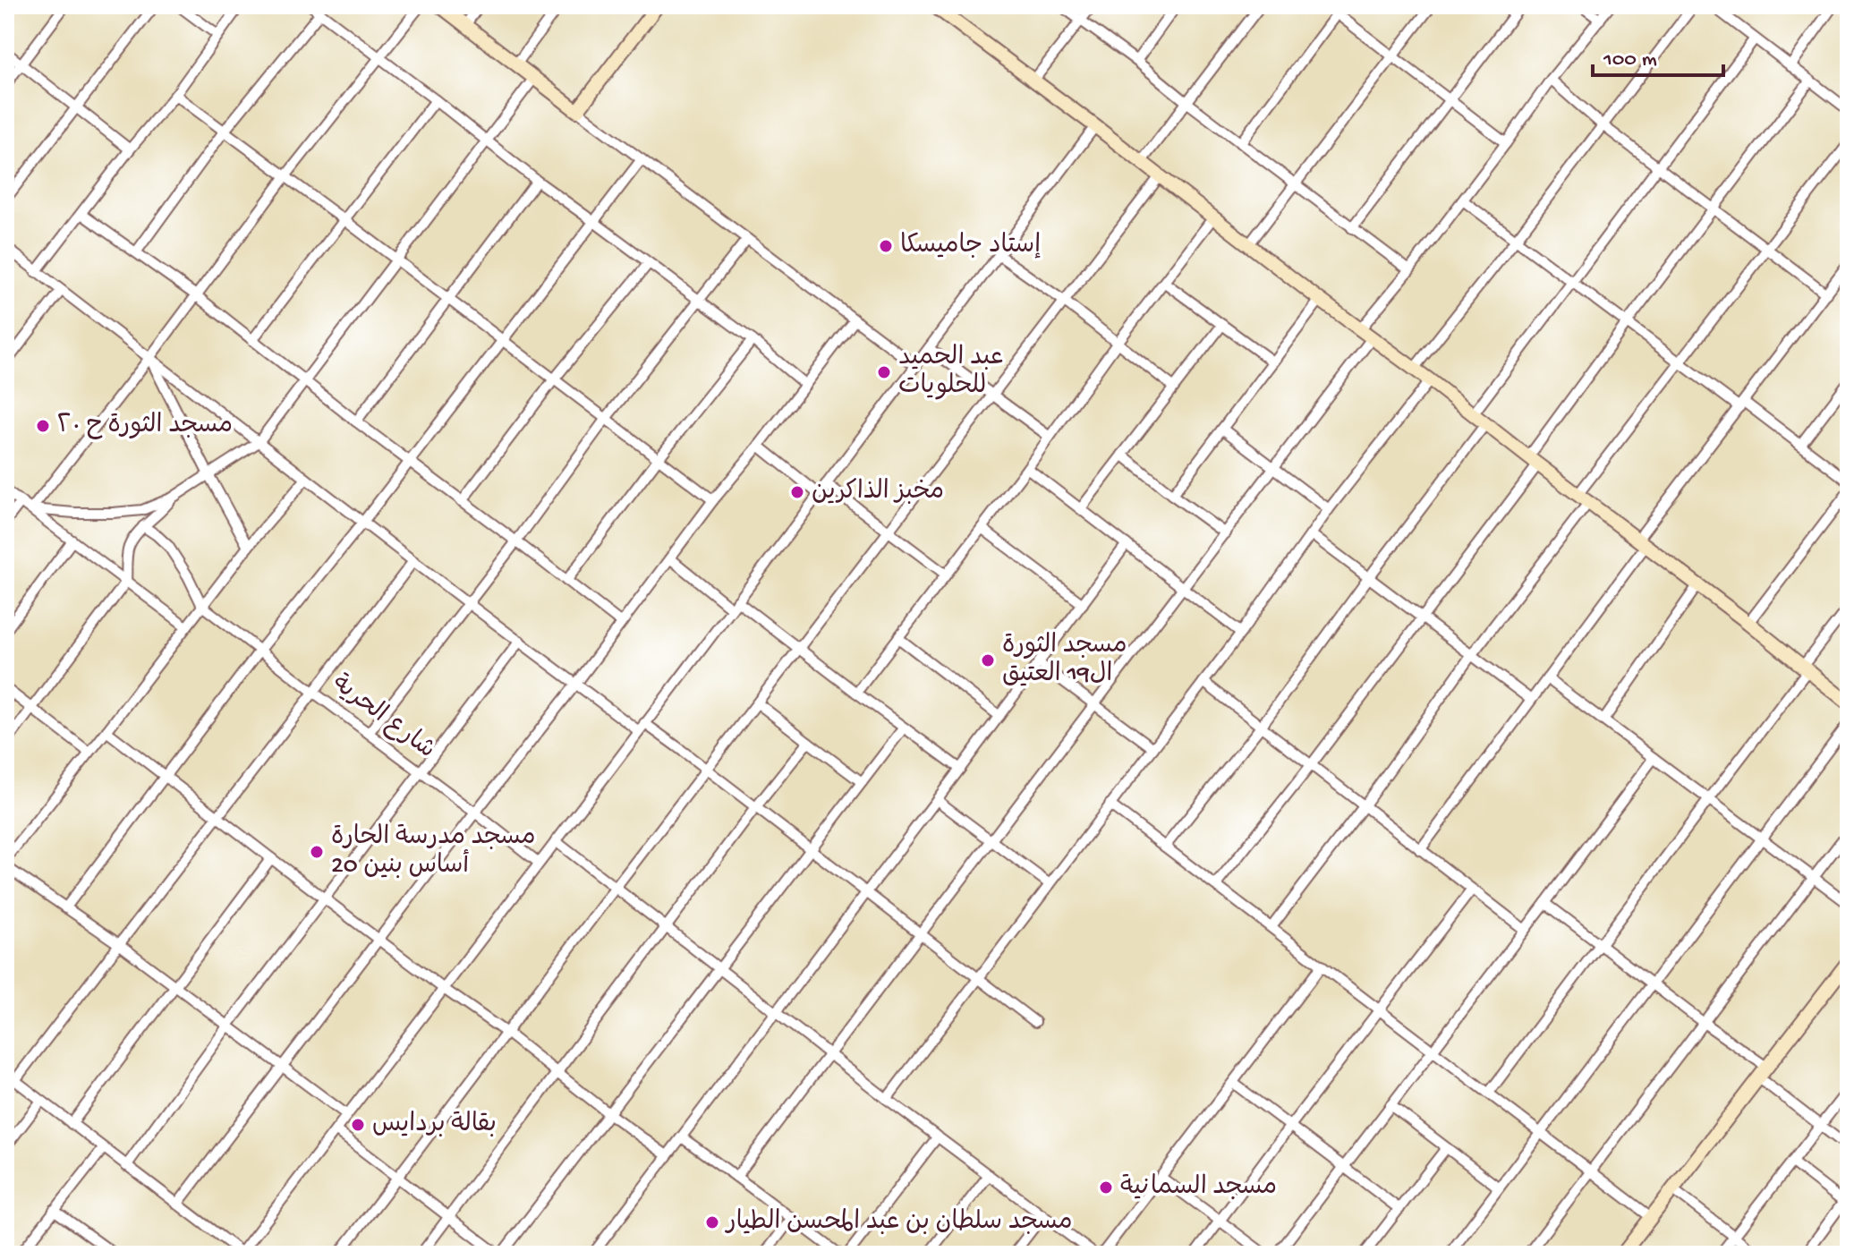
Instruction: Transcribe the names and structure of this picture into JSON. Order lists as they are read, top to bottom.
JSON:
{
  "streets": {
    "street": ["شارع الحرية"]
  },
  "places": [
    "إستاد جاميسكا",
    "عبد الحميد للحلويات",
    "مسجد الثورة ح ٢٠",
    "مخبز الذاكرين",
    "مسجد الثورة ال19 العتيق",
    "مسجد مدرسة الحارة 20 أساس بنين",
    "بقالة بردايس",
    "مسجد السمانية",
    "مسجد سلطان بن عبد المحسن الطيار"
  ],
  "scale_bar": "100 m"
}
